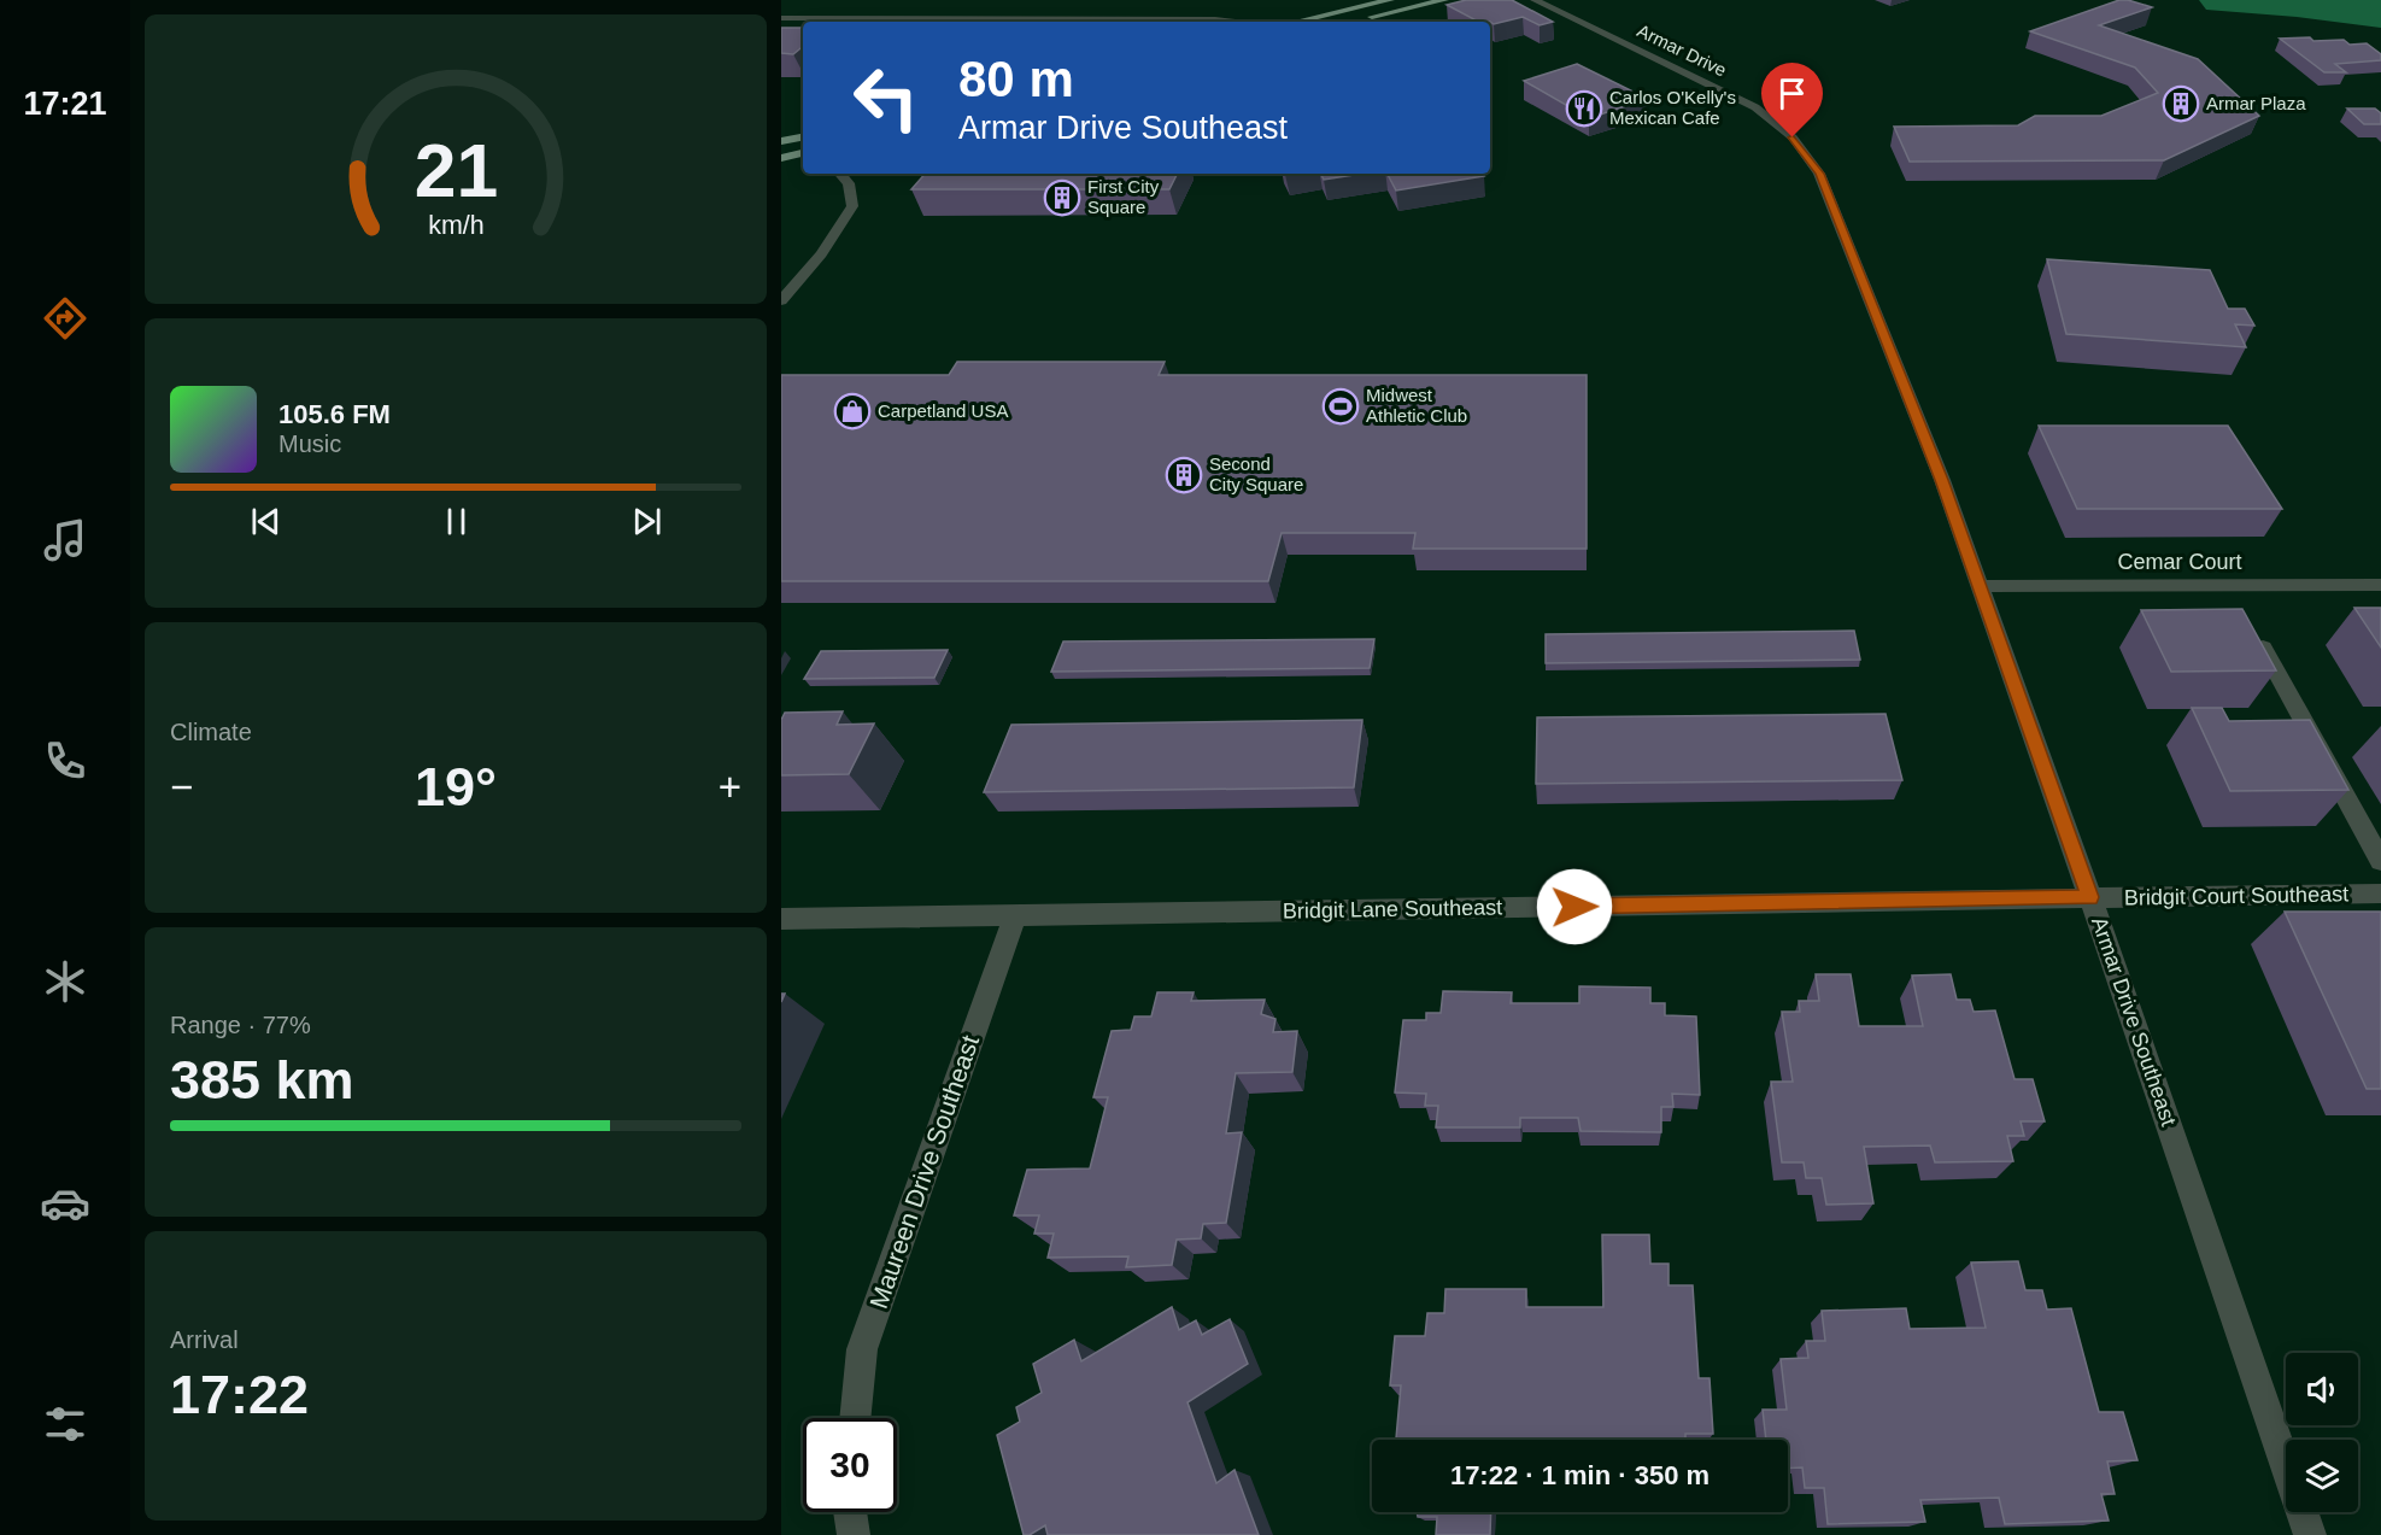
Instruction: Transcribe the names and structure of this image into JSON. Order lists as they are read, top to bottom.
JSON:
{
  "streets": {
    "street": [
      "Armar Drive",
      "Cemar Court",
      "Bridgit Court Southeast",
      "Bridgit Lane Southeast",
      "Armar Drive Southeast",
      "Maureen Drive Southeast"
    ]
  },
  "crossings": [
    ["Armar Drive", "Armar Drive Southeast"],
    ["Cemar Court", "Armar Drive Southeast"],
    ["Bridgit Court Southeast", "Bridgit Lane Southeast"],
    ["Bridgit Court Southeast", "Armar Drive Southeast"],
    ["Bridgit Lane Southeast", "Armar Drive Southeast"],
    ["Bridgit Lane Southeast", "Maureen Drive Southeast"]
  ],
  "places": {
    "building": ["Armar Plaza", "First City Square", "Second City Square"],
    "restaurant": ["Carlos O'Kelly's Mexican Cafe"],
    "sports": ["Midwest Athletic Club"],
    "shop": ["Carpetland USA"]
  },
  "page": {
    "tabs": "17:21",
    "turn": ["80 m", "Armar Drive Southeast"],
    "song": ["105.6 FM", "Music"],
    "tile": [
      "Climate",
      ["Range · 77%", "385 km"],
      ["Arrival", "17:22"]
    ],
    "heat": ["−", "19°", "+"],
    "limit": "30",
    "trip": "17:22 · 1 min · 350 m",
    "gauge": ["21", "km/h"]
  }
}
